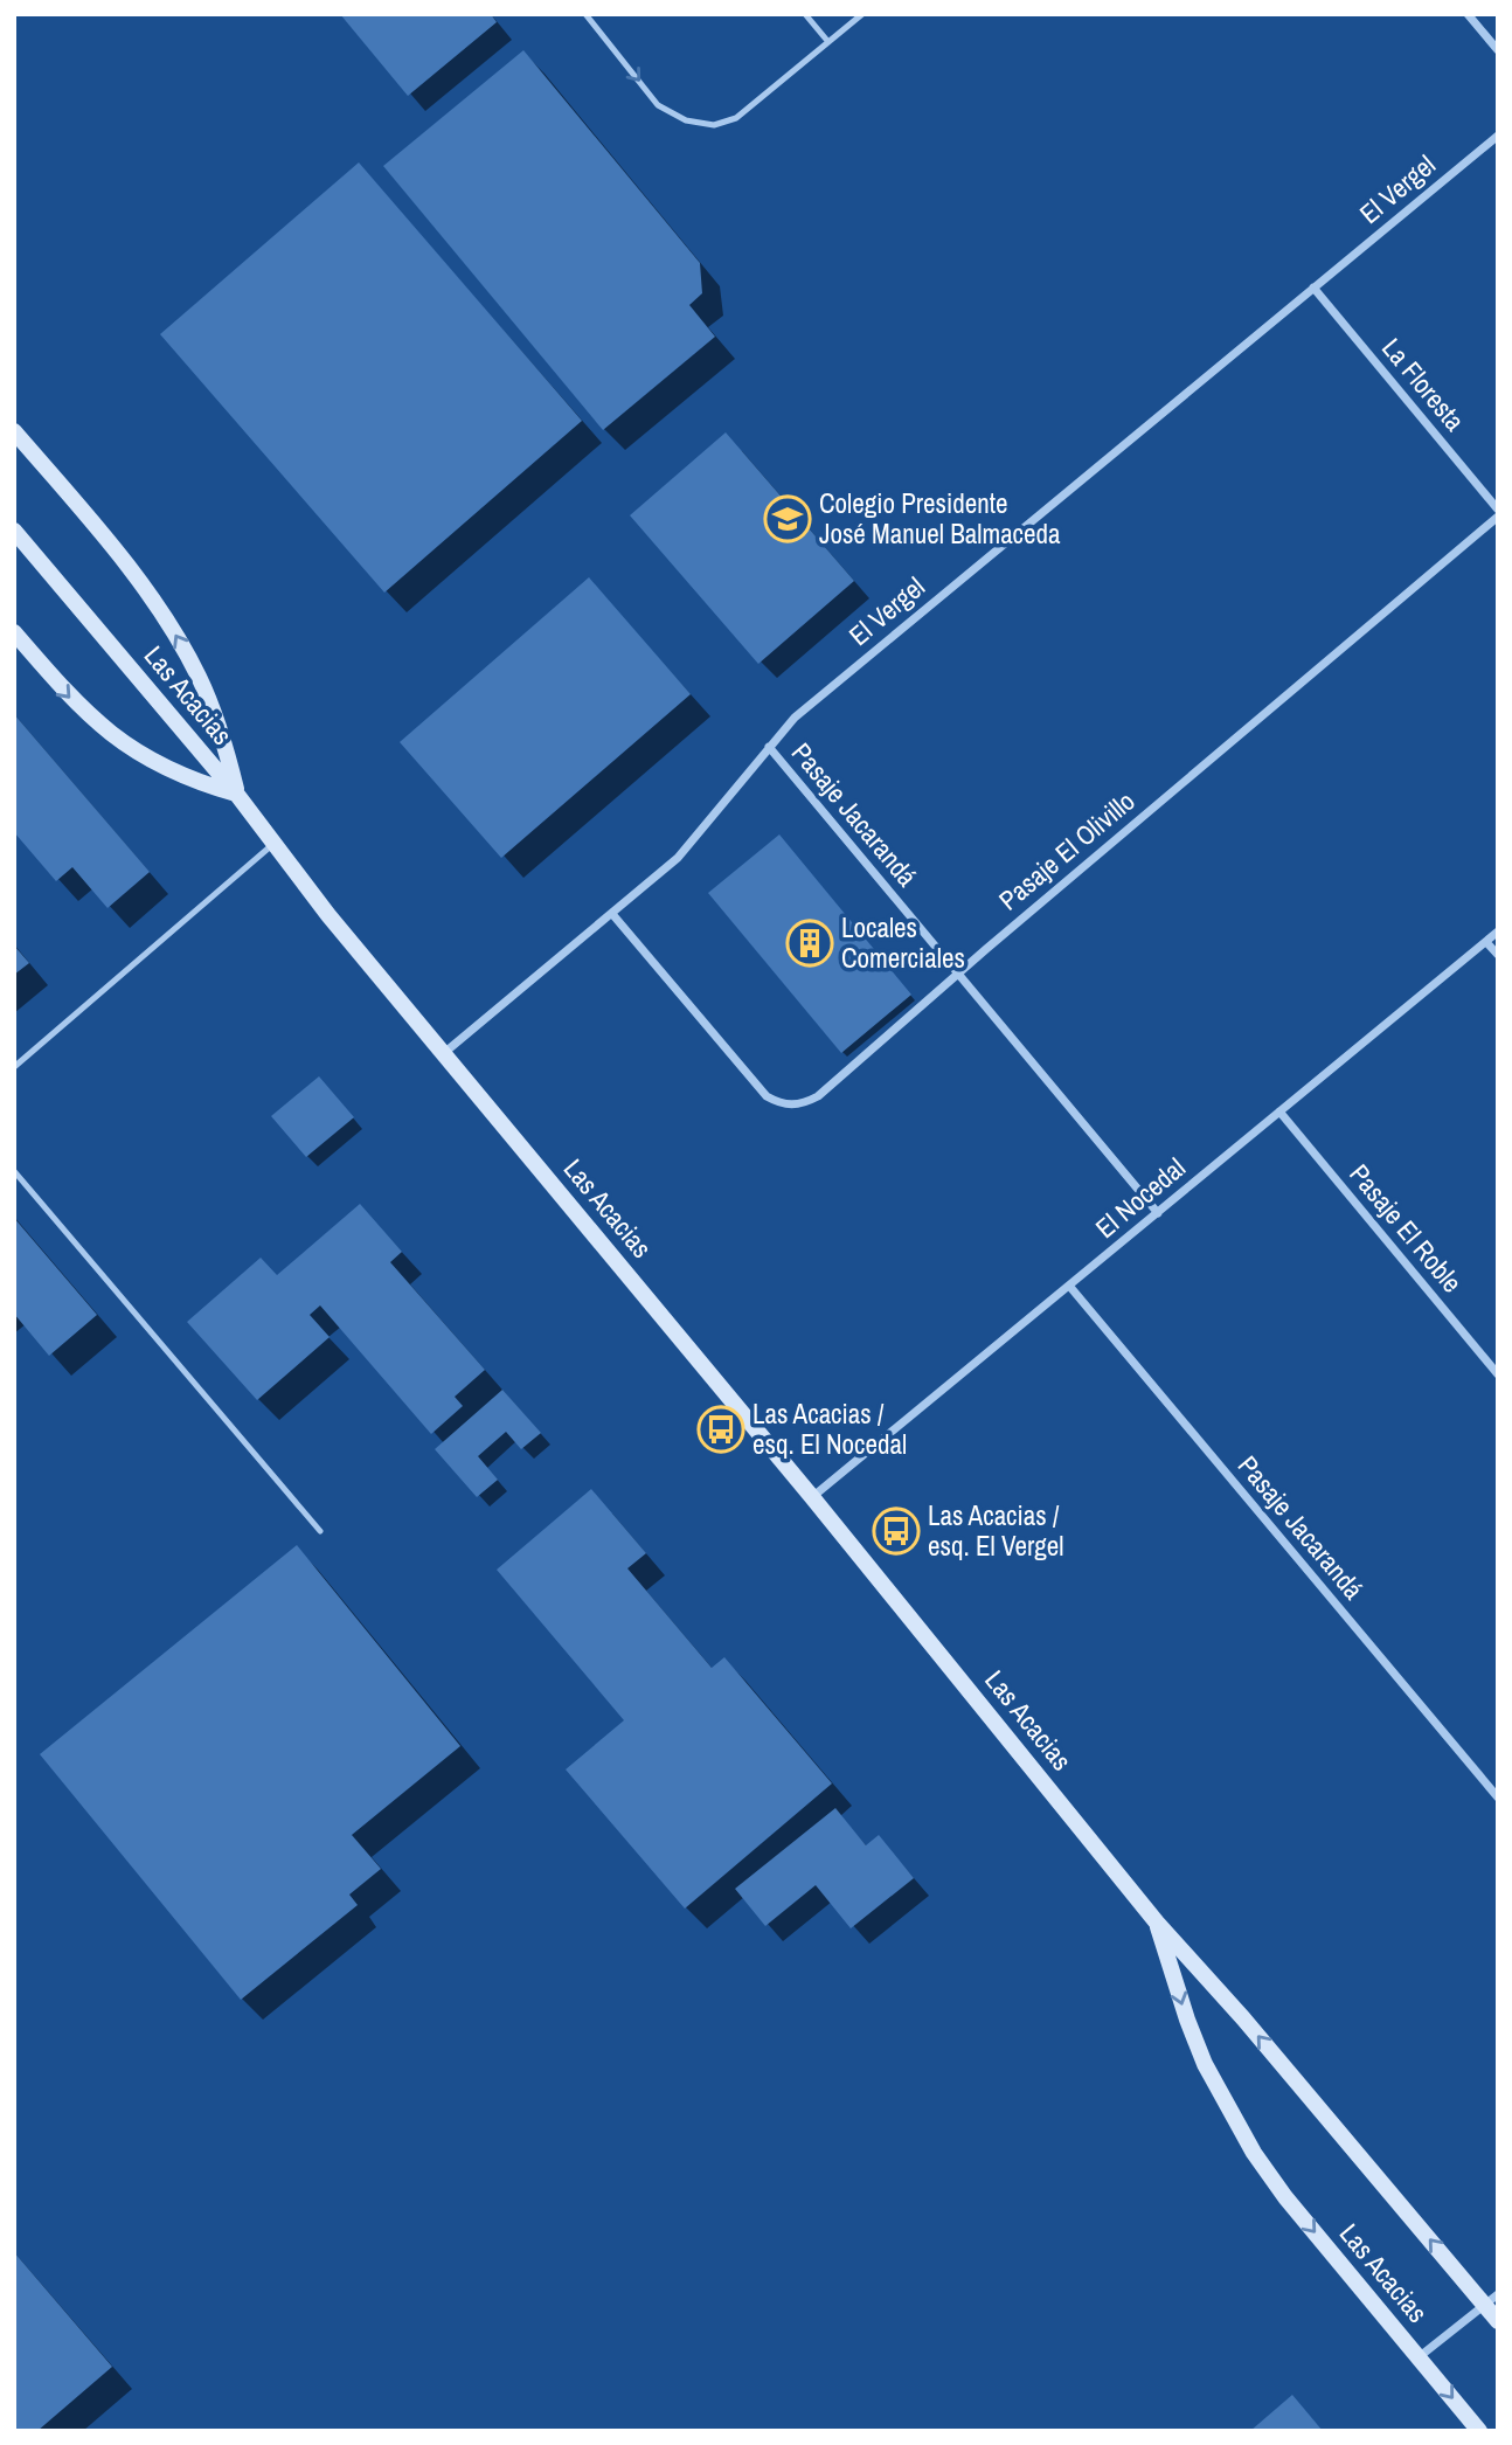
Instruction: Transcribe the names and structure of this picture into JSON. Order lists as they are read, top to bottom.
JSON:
{
  "streets": {
    "main road": ["Las Acacias"],
    "street": [
      "El Vergel",
      "La Floresta",
      "Pasaje Jacarandá",
      "Pasaje El Olivillo",
      "El Nocedal",
      "Pasaje El Roble"
    ]
  },
  "crossings": [
    ["El Vergel", "La Floresta"],
    ["El Vergel", "Las Acacias"],
    ["El Vergel", "Pasaje Jacarandá"],
    ["El Vergel", "Pasaje El Olivillo"],
    ["La Floresta", "Pasaje El Olivillo"],
    ["Las Acacias", "El Nocedal"],
    ["Pasaje Jacarandá", "Pasaje El Olivillo"],
    ["Pasaje Jacarandá", "El Nocedal"],
    ["El Nocedal", "Pasaje El Roble"]
  ],
  "places": {
    "school or university": ["Colegio Presidente José Manuel Balmaceda"],
    "building": ["Locales Comerciales"],
    "bus stop": ["Las Acacias / esq. El Nocedal", "Las Acacias / esq. El Vergel"]
  }
}
